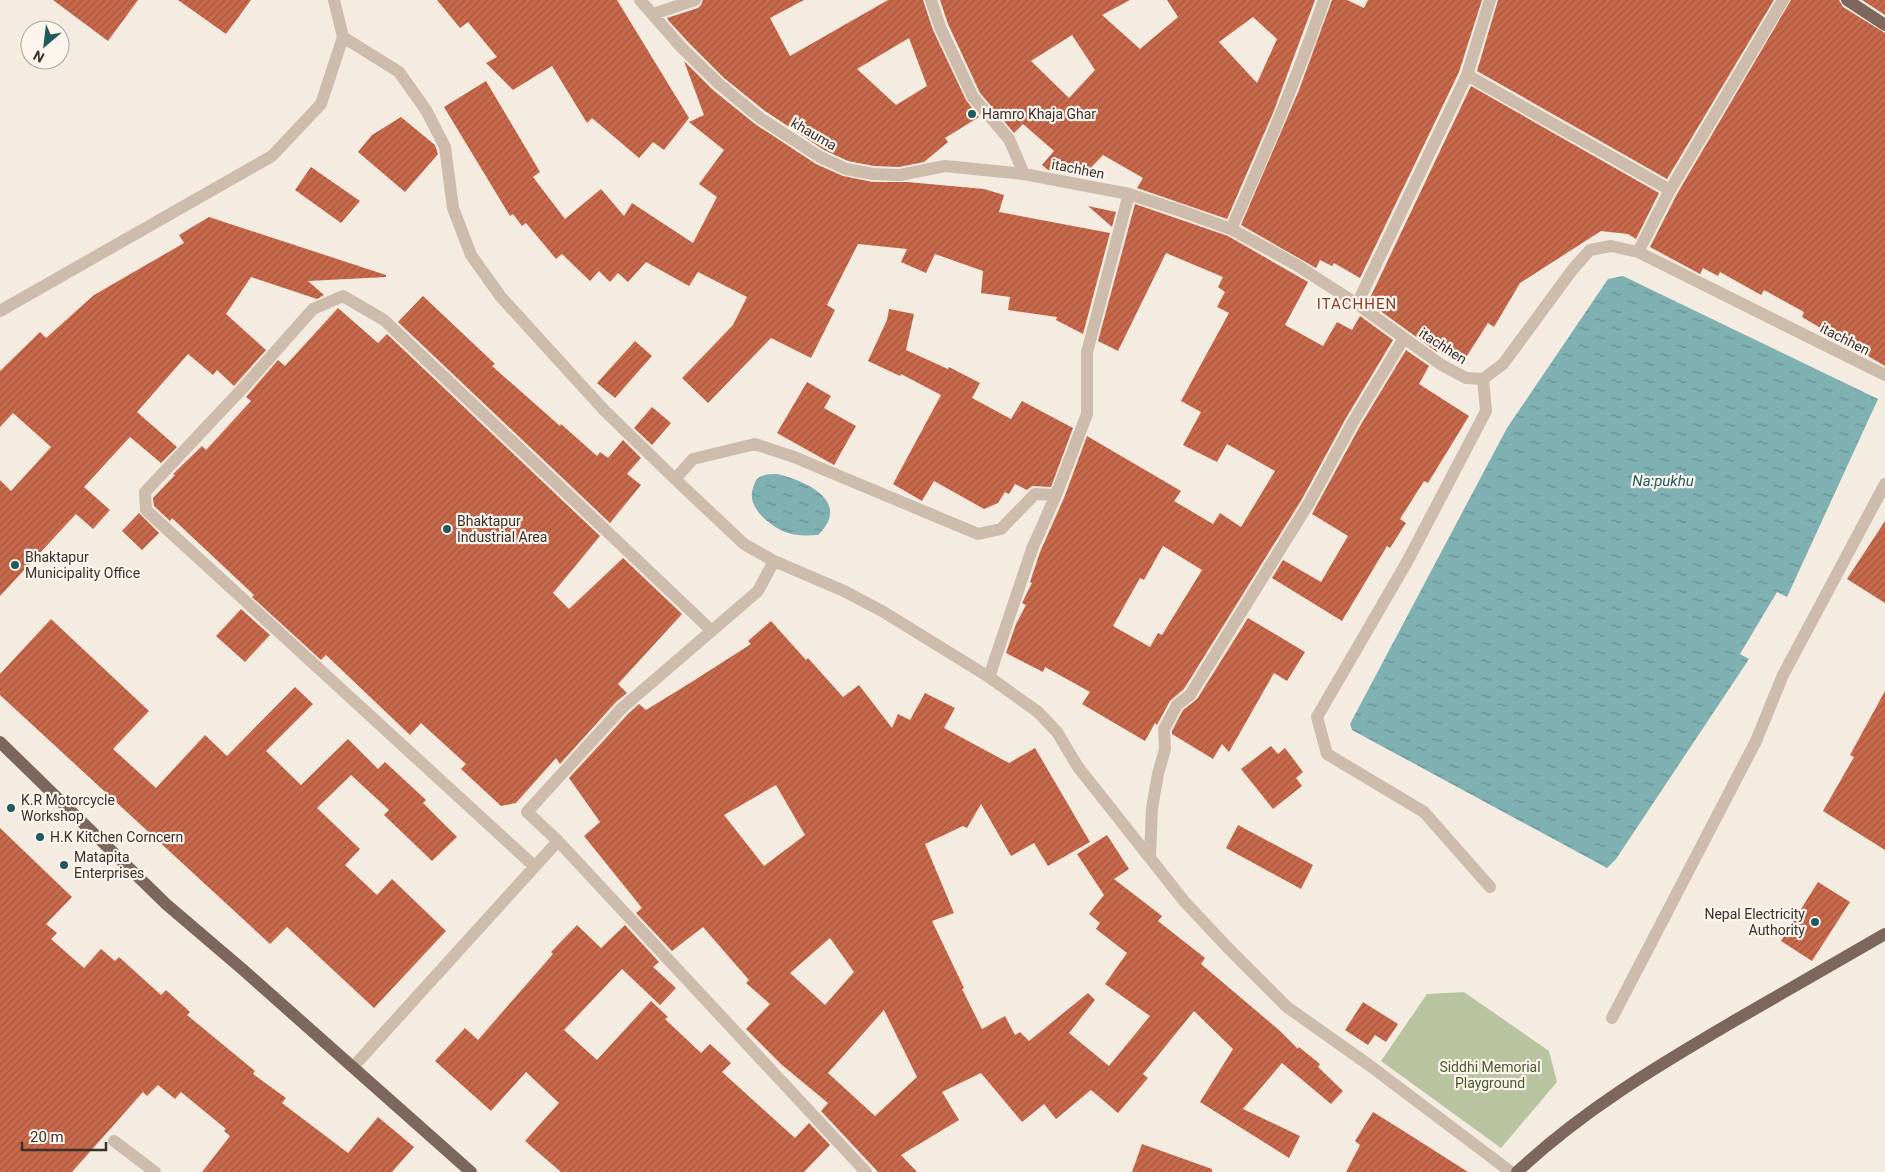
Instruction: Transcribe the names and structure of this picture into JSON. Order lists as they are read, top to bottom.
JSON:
{
  "streets": {
    "street": ["khauma", "itachhen"]
  },
  "crossings": [
    ["khauma", "itachhen"]
  ],
  "districts": ["ITACHHEN"],
  "water": ["Na:pukhu"],
  "parks": ["Siddhi Memorial Playground"],
  "places": [
    "Hamro Khaja Ghar",
    "Bhaktapur Industrial Area",
    "Bhaktapur Municipality Office",
    "K.R Motorcycle Workshop",
    "H.K Kitchen Corncern",
    "Matapita Enterprises",
    "Nepal Electricity Authority"
  ],
  "scale_bar": "20 m",
  "north": "bottom left"
}
